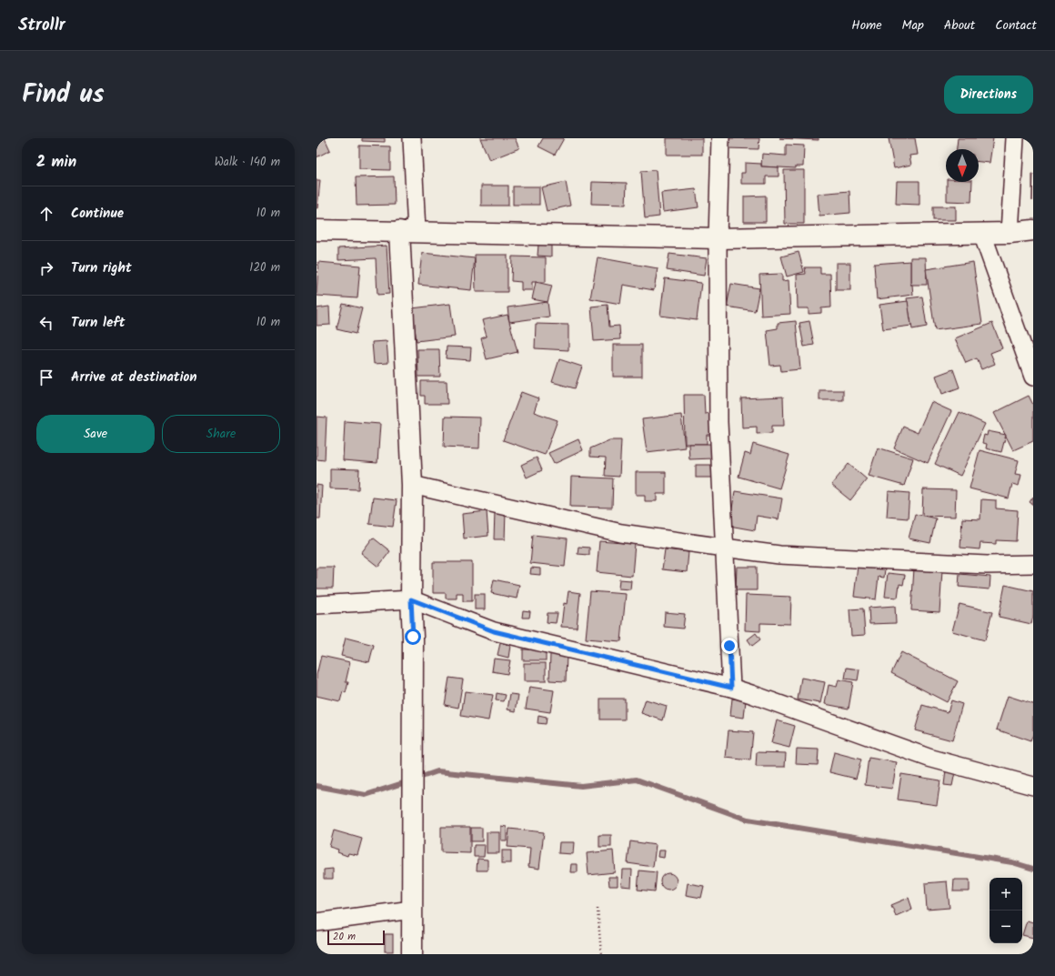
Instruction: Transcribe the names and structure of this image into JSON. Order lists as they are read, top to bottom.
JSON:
{
  "scale_bar": "20 m",
  "north": "bottom",
  "page": {
    "header": "Strollr",
    "nav": [
      "Home",
      "Map",
      "About",
      "Contact"
    ],
    "title": "Find us",
    "buttons": [
      "Directions",
      ["Save", "Share"]
    ],
    "heading": ["2 min", "Walk · 140 m"],
    "list": [
      ["Continue", "10 m"],
      ["Turn right", "120 m"],
      ["Turn left", "10 m"],
      "Arrive at destination"
    ],
    "map_buttons": ["+", "−"],
    "scale": "20 m"
  }
}
